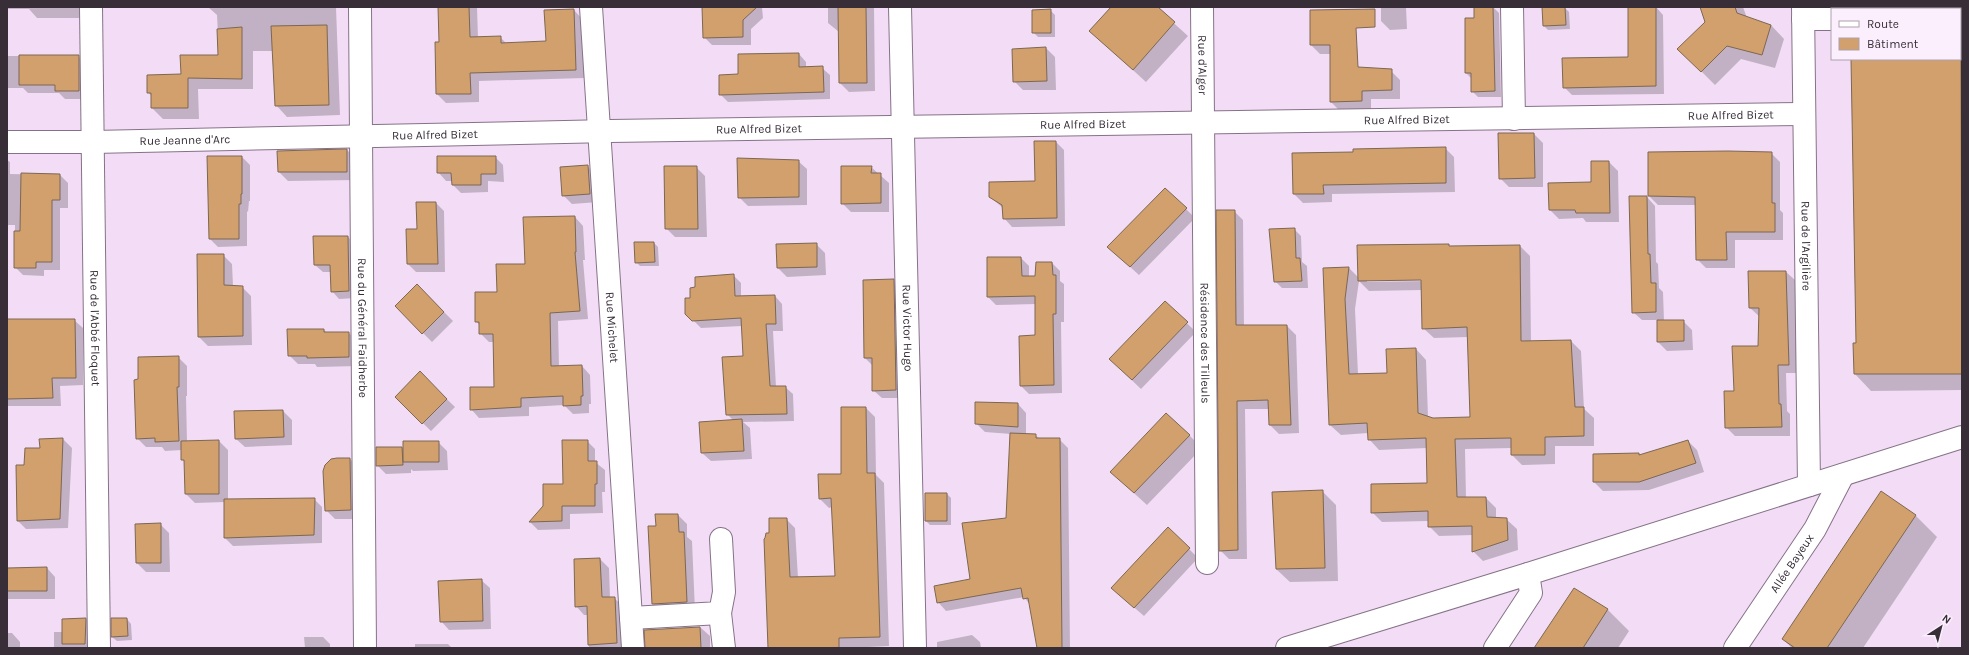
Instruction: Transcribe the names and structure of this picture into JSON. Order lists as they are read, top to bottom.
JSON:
{
  "streets": {
    "street": [
      "Rue d'Alger",
      "Rue Alfred Bizet",
      "Rue Jeanne d'Arc",
      "Rue de l'Argilière",
      "Rue du Général Faidherbe",
      "Rue de l'Abbé Floquet",
      "Rue Michelet",
      "Rue Victor Hugo",
      "Résidence des Tilleuls",
      "Allée Bayeux"
    ]
  },
  "crossings": [
    ["Rue d'Alger", "Rue Alfred Bizet"],
    ["Rue d'Alger", "Résidence des Tilleuls"],
    ["Rue Alfred Bizet", "Rue Jeanne d'Arc"],
    ["Rue Alfred Bizet", "Rue de l'Argilière"],
    ["Rue Alfred Bizet", "Rue du Général Faidherbe"],
    ["Rue Alfred Bizet", "Rue Michelet"],
    ["Rue Alfred Bizet", "Rue Victor Hugo"],
    ["Rue Alfred Bizet", "Résidence des Tilleuls"],
    ["Rue Jeanne d'Arc", "Rue du Général Faidherbe"],
    ["Rue Jeanne d'Arc", "Rue de l'Abbé Floquet"]
  ],
  "legend": ["Route", "Bâtiment"],
  "north": "top right"
}
